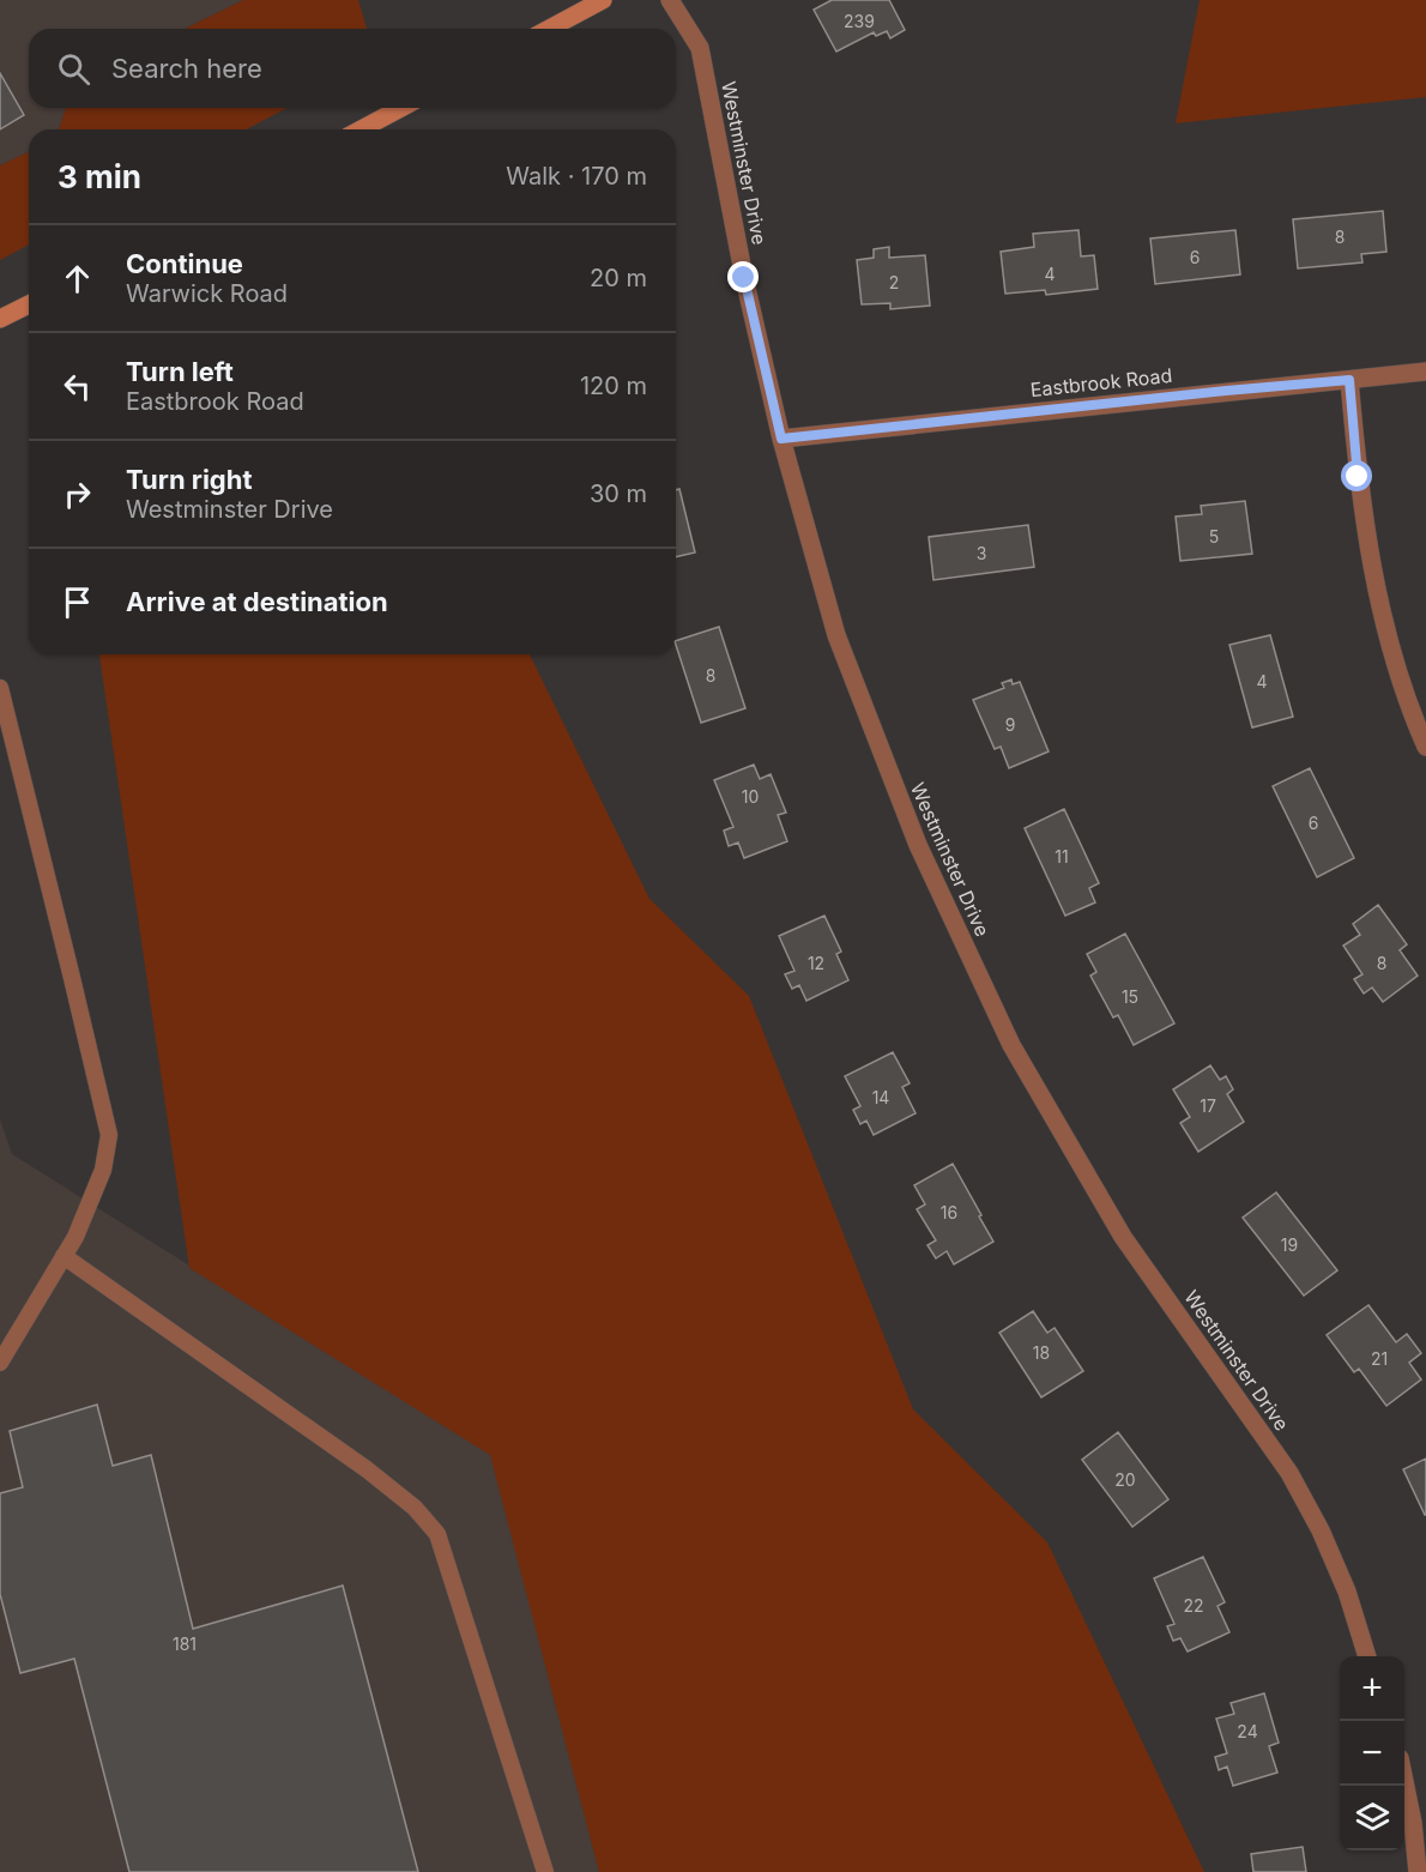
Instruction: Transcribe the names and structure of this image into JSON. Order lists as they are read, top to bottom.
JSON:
{
  "streets": {
    "street": ["Westminster Drive", "Eastbrook Road"]
  },
  "crossings": [
    ["Westminster Drive", "Eastbrook Road"]
  ],
  "house_numbers": [
    "239",
    "8",
    "6",
    "4",
    "2",
    "5",
    "3",
    "8",
    "4",
    "9",
    "10",
    "6",
    "11",
    "12",
    "8",
    "15",
    "14",
    "17",
    "16",
    "19",
    "18",
    "21",
    "20",
    "22",
    "181",
    "24"
  ],
  "page": {
    "search": "Search here",
    "heading": ["3 min", "Walk · 170 m"],
    "list": [
      ["Continue", "Warwick Road", "20 m"],
      ["Turn left", "Eastbrook Road", "120 m"],
      ["Turn right", "Westminster Drive", "30 m"],
      "Arrive at destination"
    ],
    "map_buttons": ["+", "−"]
  }
}
